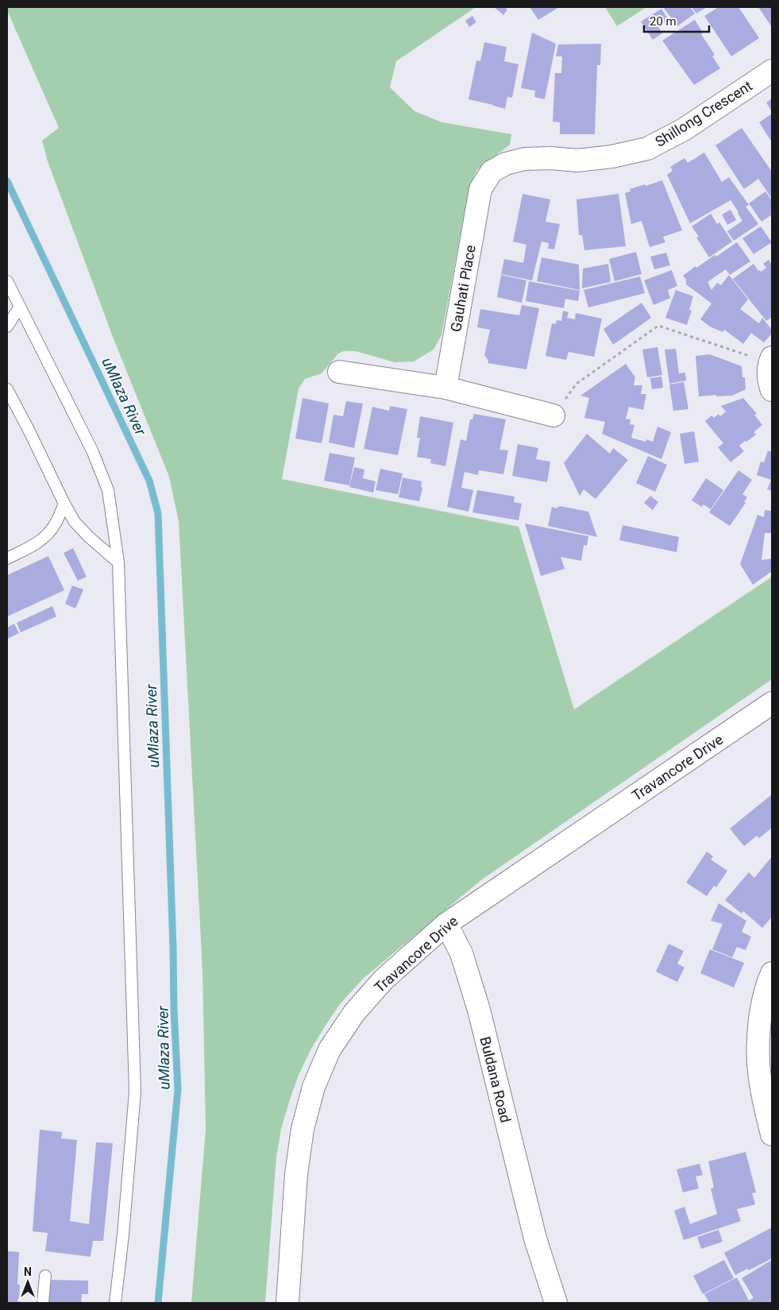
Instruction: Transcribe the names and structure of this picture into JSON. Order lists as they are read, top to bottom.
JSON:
{
  "streets": {
    "street": [
      "Shillong Crescent",
      "Gauhati Place",
      "Travancore Drive",
      "Buldana Road"
    ]
  },
  "crossings": [
    ["Shillong Crescent", "Gauhati Place"],
    ["Travancore Drive", "Buldana Road"]
  ],
  "water": ["uMlaza River"],
  "scale_bar": "20 m",
  "north": "top"
}
